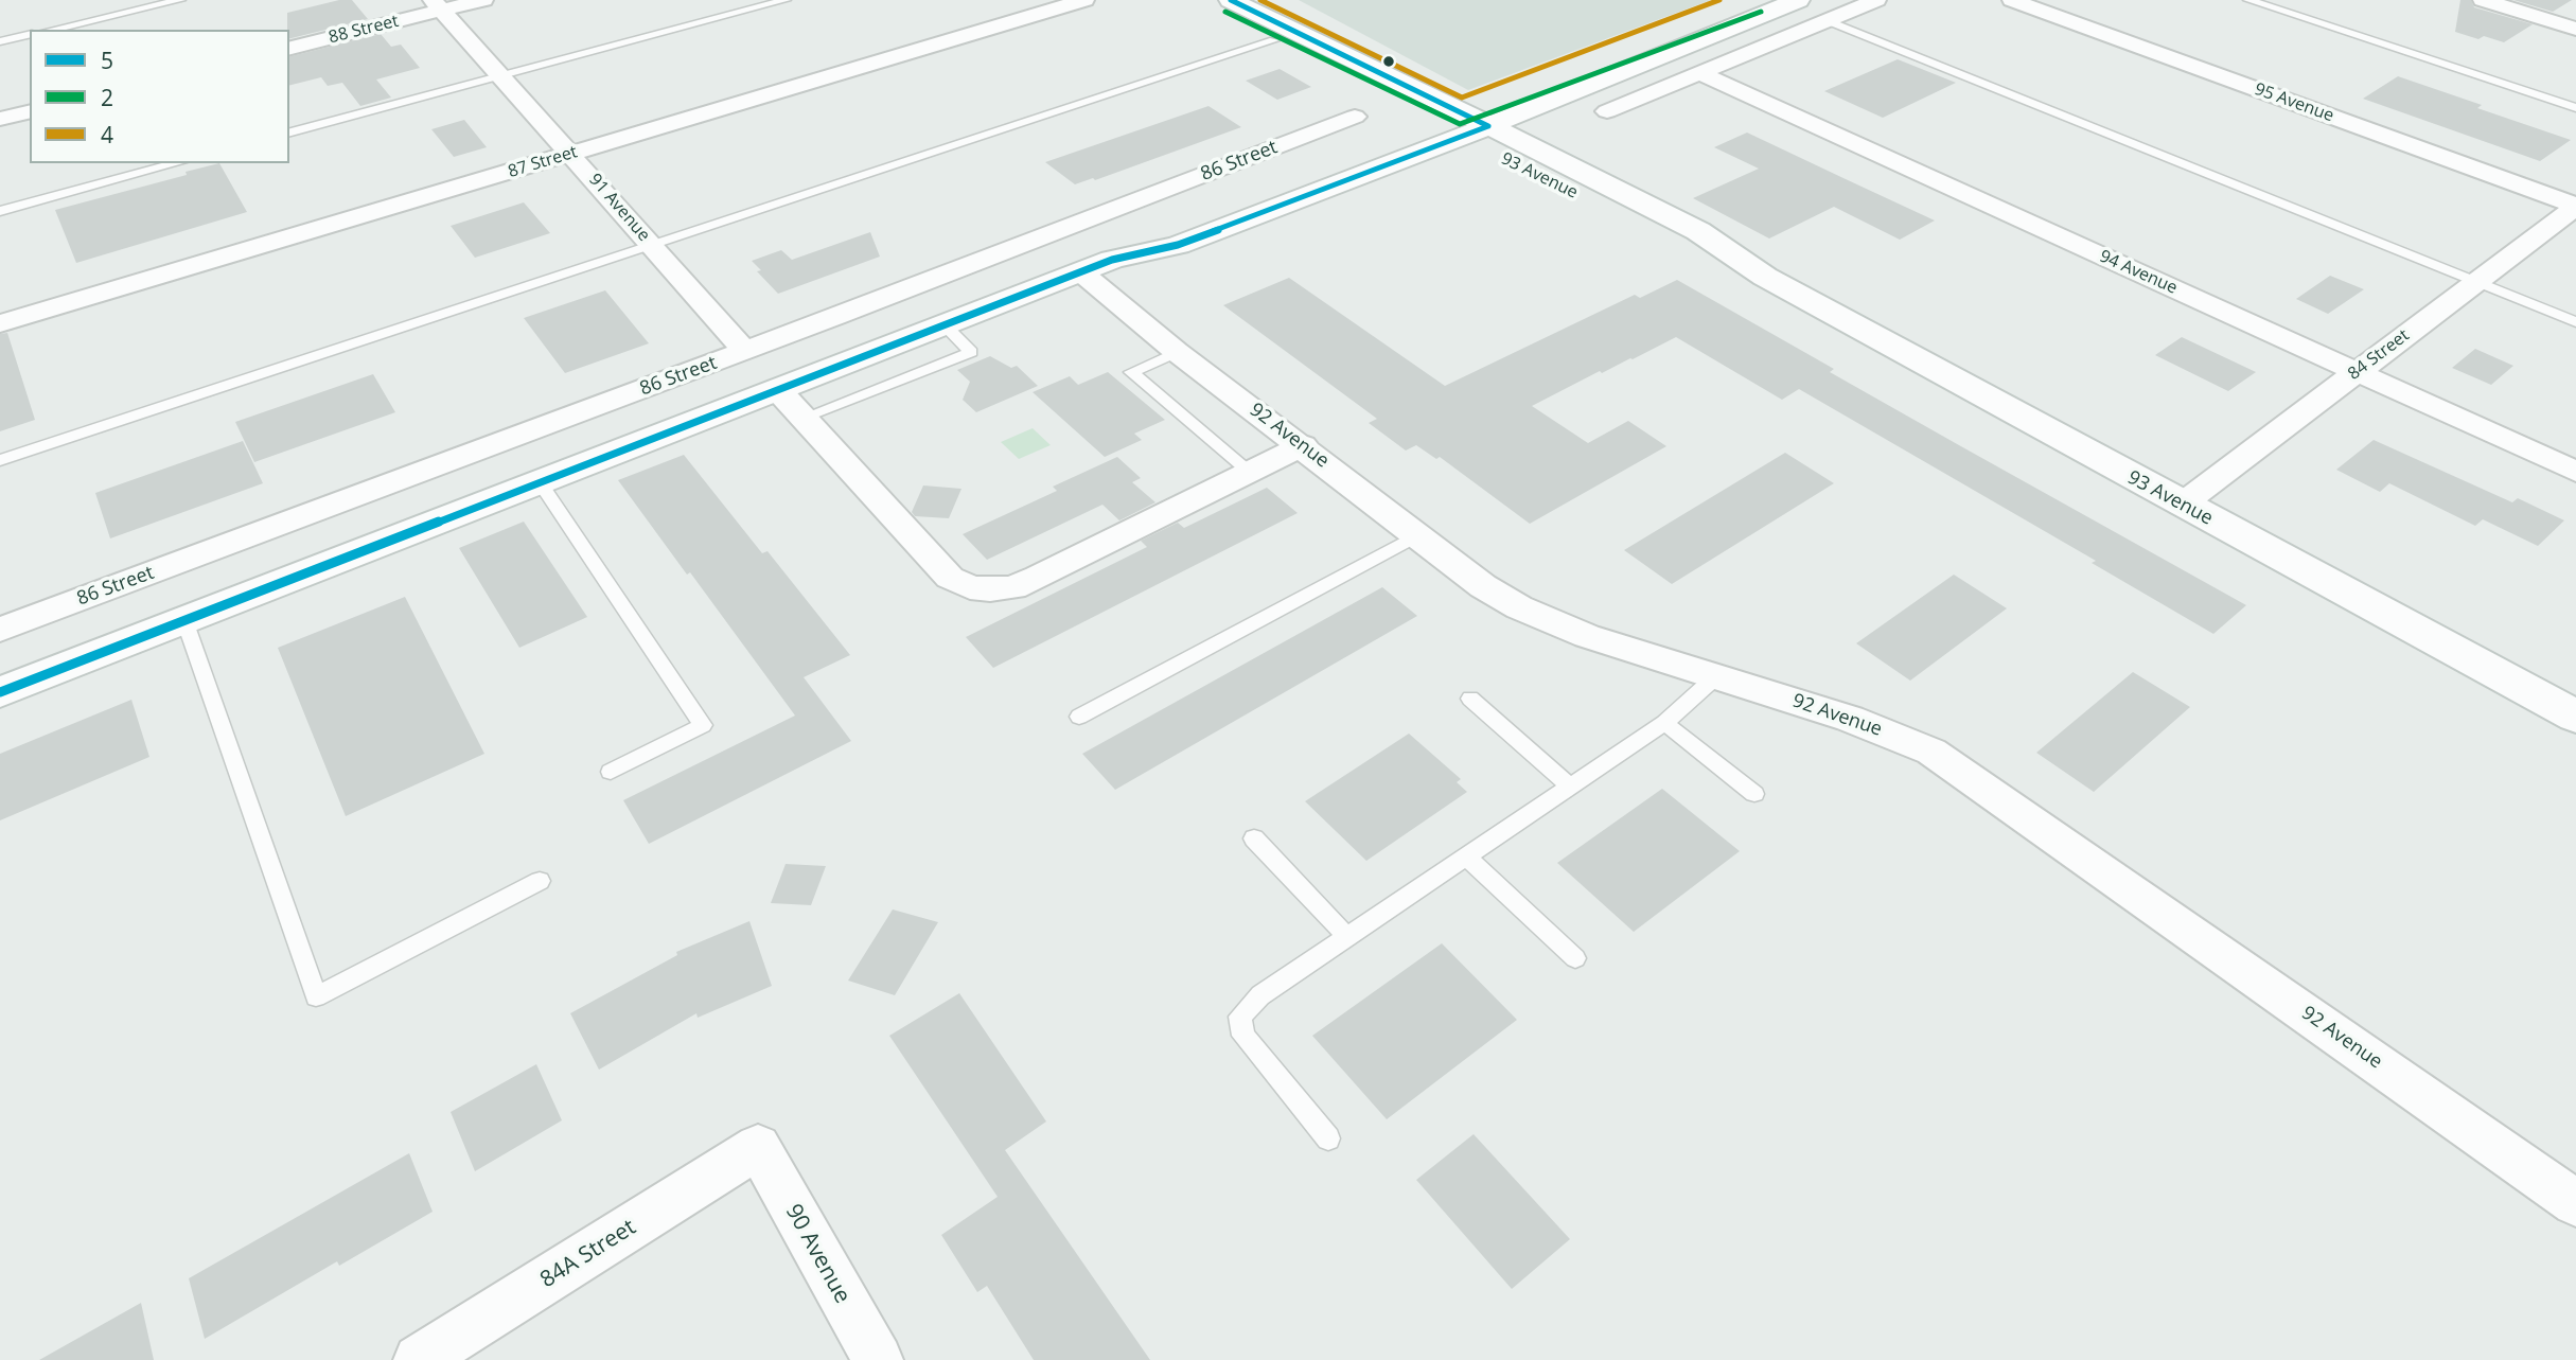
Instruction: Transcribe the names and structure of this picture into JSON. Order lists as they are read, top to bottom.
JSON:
{
  "streets": {
    "main road": ["86 Street", "93 Avenue"],
    "street": [
      "88 Street",
      "95 Avenue",
      "87 Street",
      "91 Avenue",
      "94 Avenue",
      "84 Street",
      "92 Avenue",
      "84A Street",
      "90 Avenue"
    ]
  },
  "crossings": [
    ["88 Street", "91 Avenue"],
    ["95 Avenue", "84 Street"],
    ["86 Street", "93 Avenue"],
    ["86 Street", "91 Avenue"],
    ["86 Street", "92 Avenue"],
    ["87 Street", "91 Avenue"],
    ["93 Avenue", "84 Street"],
    ["94 Avenue", "84 Street"],
    ["84A Street", "90 Avenue"]
  ],
  "lines": ["transit line 5", "transit line 4", "transit line 2"],
  "legend": ["5", "2", "4"]
}
